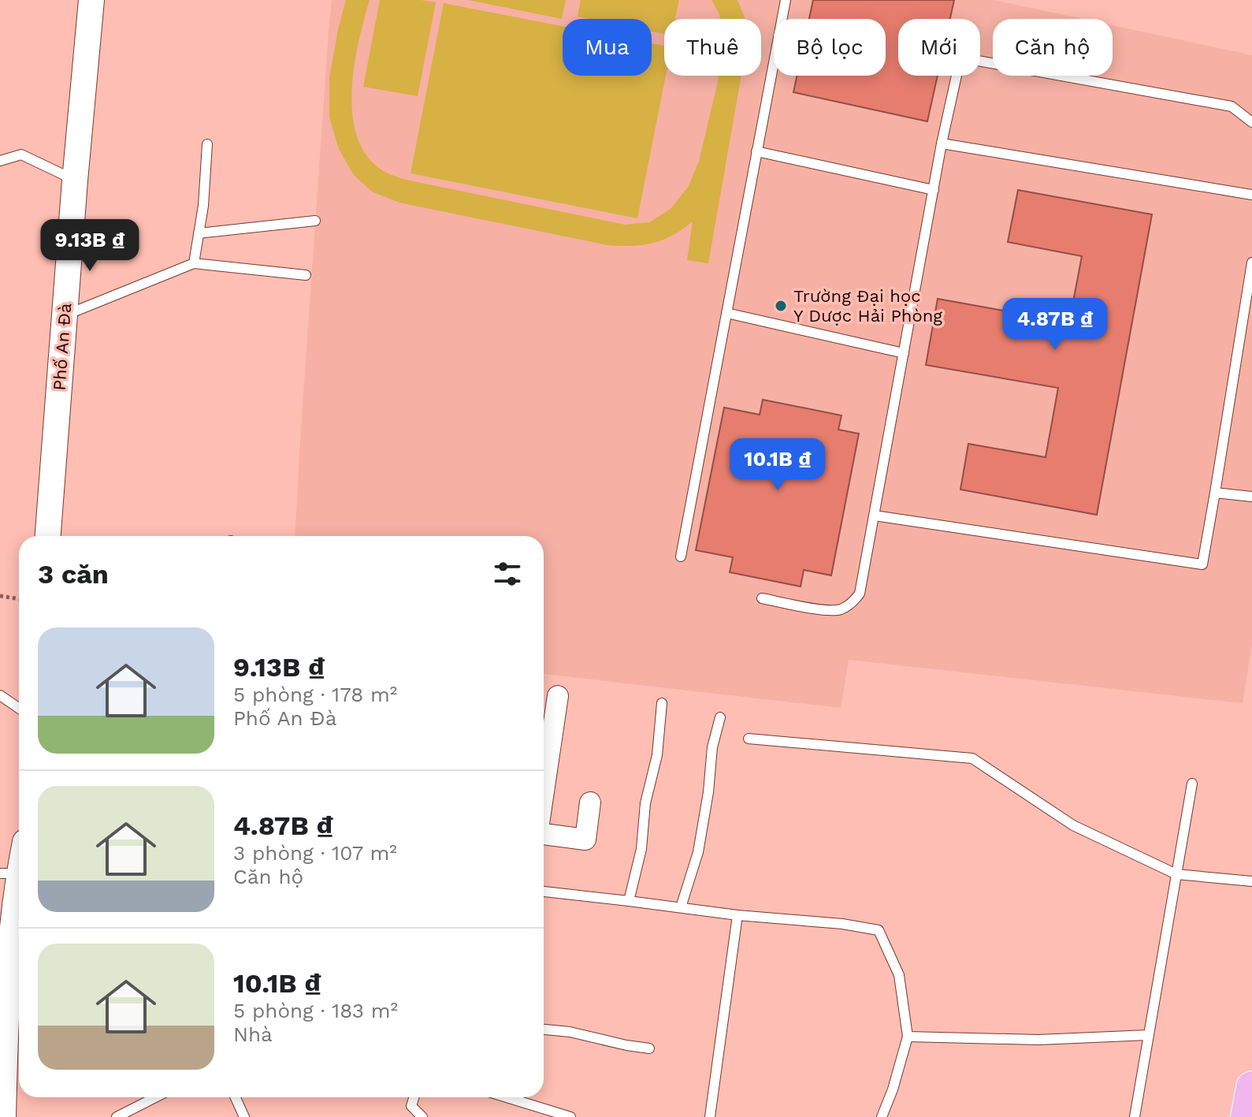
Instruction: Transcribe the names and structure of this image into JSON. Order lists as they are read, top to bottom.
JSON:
{
  "streets": {
    "street": ["Phố An Đà"]
  },
  "places": ["Trường Đại học Y Dược Hải Phòng"],
  "page": {
    "chip": [
      "Mua",
      "Thuê",
      "Bộ lọc",
      "Mới",
      "Căn hộ"
    ],
    "price": ["9.13B ₫", "4.87B ₫", "10.1B ₫"],
    "heading": "3 căn",
    "list": [
      {
        "name": "9.13B ₫",
        "note": "5 phòng · 178 m² · Phố An Đà"
      },
      {
        "name": "4.87B ₫",
        "note": "3 phòng · 107 m² · Căn hộ"
      },
      {
        "name": "10.1B ₫",
        "note": "5 phòng · 183 m² · Nhà"
      }
    ]
  }
}
